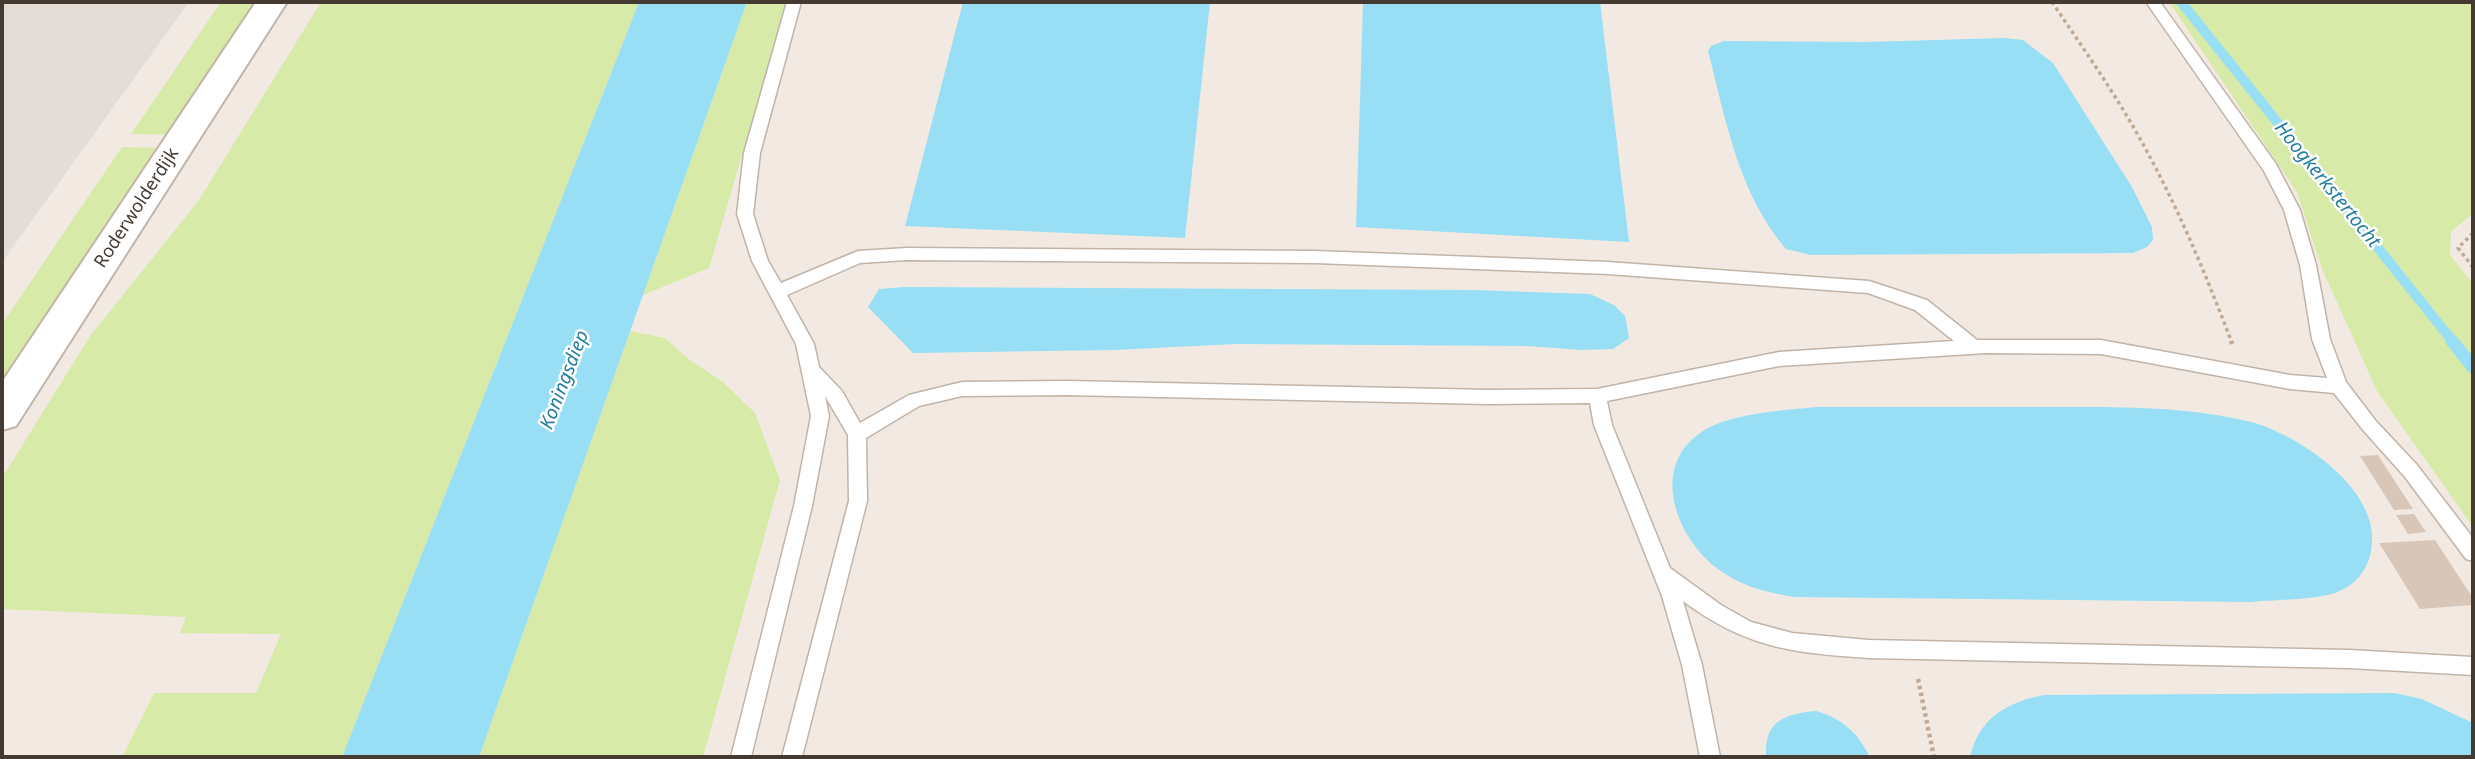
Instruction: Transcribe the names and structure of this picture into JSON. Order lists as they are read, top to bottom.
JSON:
{
  "streets": {
    "street": ["Roderwolderdijk"]
  },
  "water": ["Hoogkerkstertocht", "Koningsdiep"]
}
